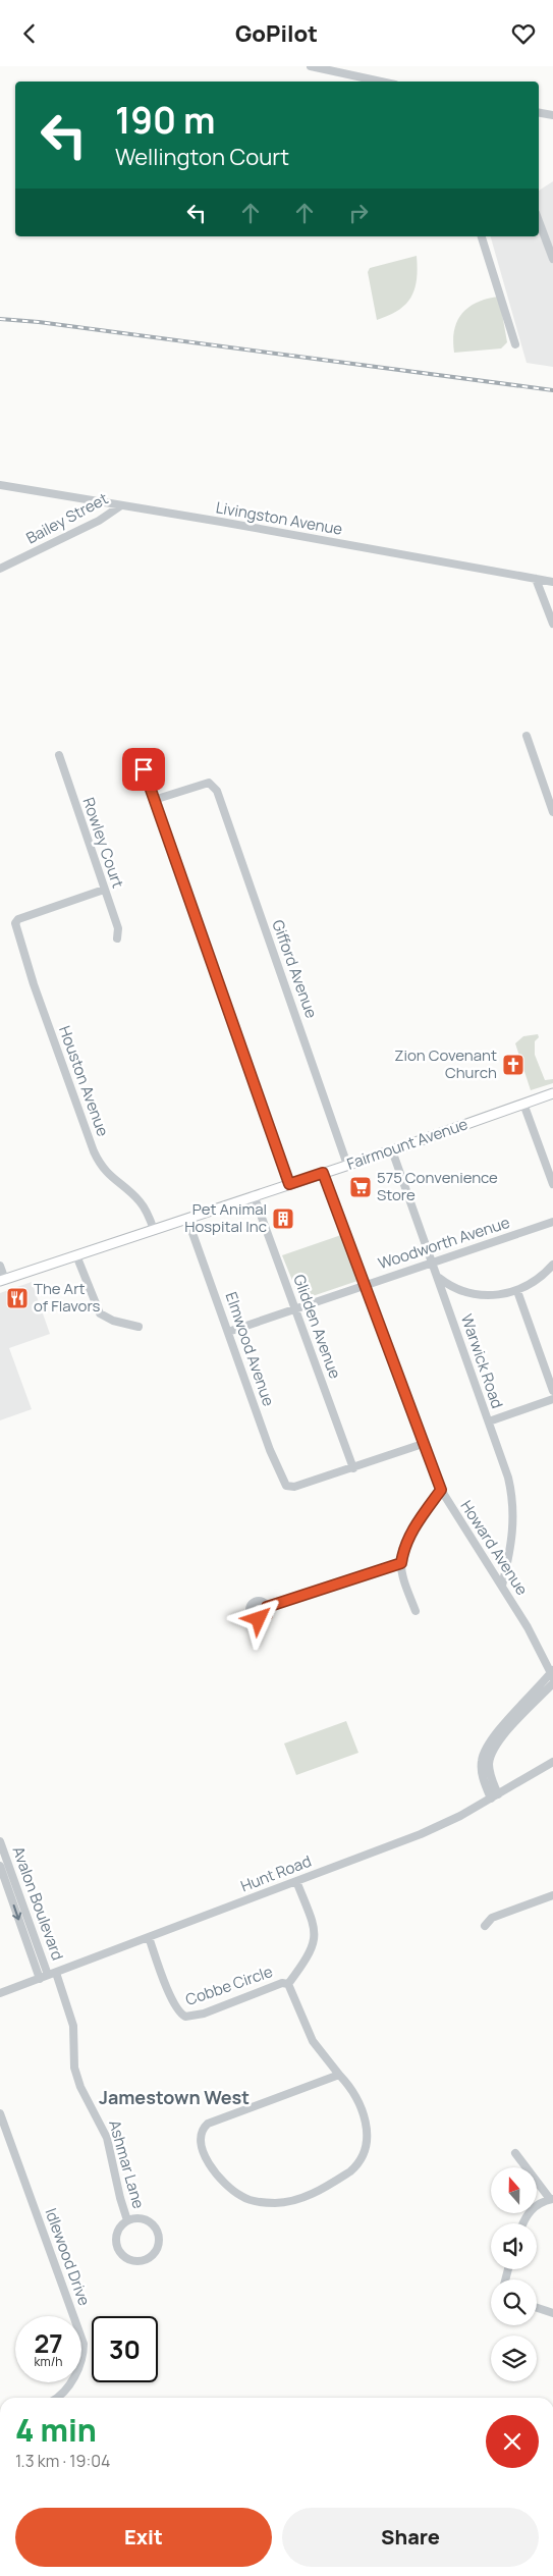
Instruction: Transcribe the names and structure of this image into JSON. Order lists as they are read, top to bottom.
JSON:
{
  "streets": {
    "main road": ["Fairmount Avenue"],
    "street": [
      "Bailey Street",
      "Livingston Avenue",
      "Rowley Court",
      "Gifford Avenue",
      "Houston Avenue",
      "Woodworth Avenue",
      "Glidden Avenue",
      "Elmwood Avenue",
      "Warwick Road",
      "Howard Avenue",
      "Hunt Road",
      "Avalon Boulevard",
      "Cobbe Circle",
      "Ashmar Lane",
      "Idlewood Drive"
    ]
  },
  "crossings": [
    ["Bailey Street", "Livingston Avenue"],
    ["Rowley Court", "Houston Avenue"],
    ["Gifford Avenue", "Fairmount Avenue"],
    ["Houston Avenue", "Fairmount Avenue"],
    ["Fairmount Avenue", "Glidden Avenue"],
    ["Fairmount Avenue", "Elmwood Avenue"],
    ["Fairmount Avenue", "Warwick Road"],
    ["Fairmount Avenue", "Howard Avenue"],
    ["Woodworth Avenue", "Glidden Avenue"],
    ["Woodworth Avenue", "Elmwood Avenue"],
    ["Woodworth Avenue", "Warwick Road"],
    ["Woodworth Avenue", "Howard Avenue"],
    ["Glidden Avenue", "Elmwood Avenue"],
    ["Warwick Road", "Howard Avenue"],
    ["Hunt Road", "Avalon Boulevard"],
    ["Hunt Road", "Cobbe Circle"],
    ["Hunt Road", "Ashmar Lane"],
    ["Avalon Boulevard", "Ashmar Lane"]
  ],
  "districts": ["Jamestown West"],
  "places": {
    "church": ["Zion Covenant Church"],
    "supermarket": ["575 Convenience Store"],
    "building": ["Pet Animal Hospital Inc"],
    "restaurant": ["The Art of Flavors"]
  },
  "north": "top",
  "page": {
    "header": "GoPilot",
    "turn": ["190 m", "Wellington Court"],
    "speed": "27 km/h",
    "limit": "30",
    "heading": ["4 min", "1.3 km · 19:04"],
    "buttons": ["Exit", "Share"]
  }
}
